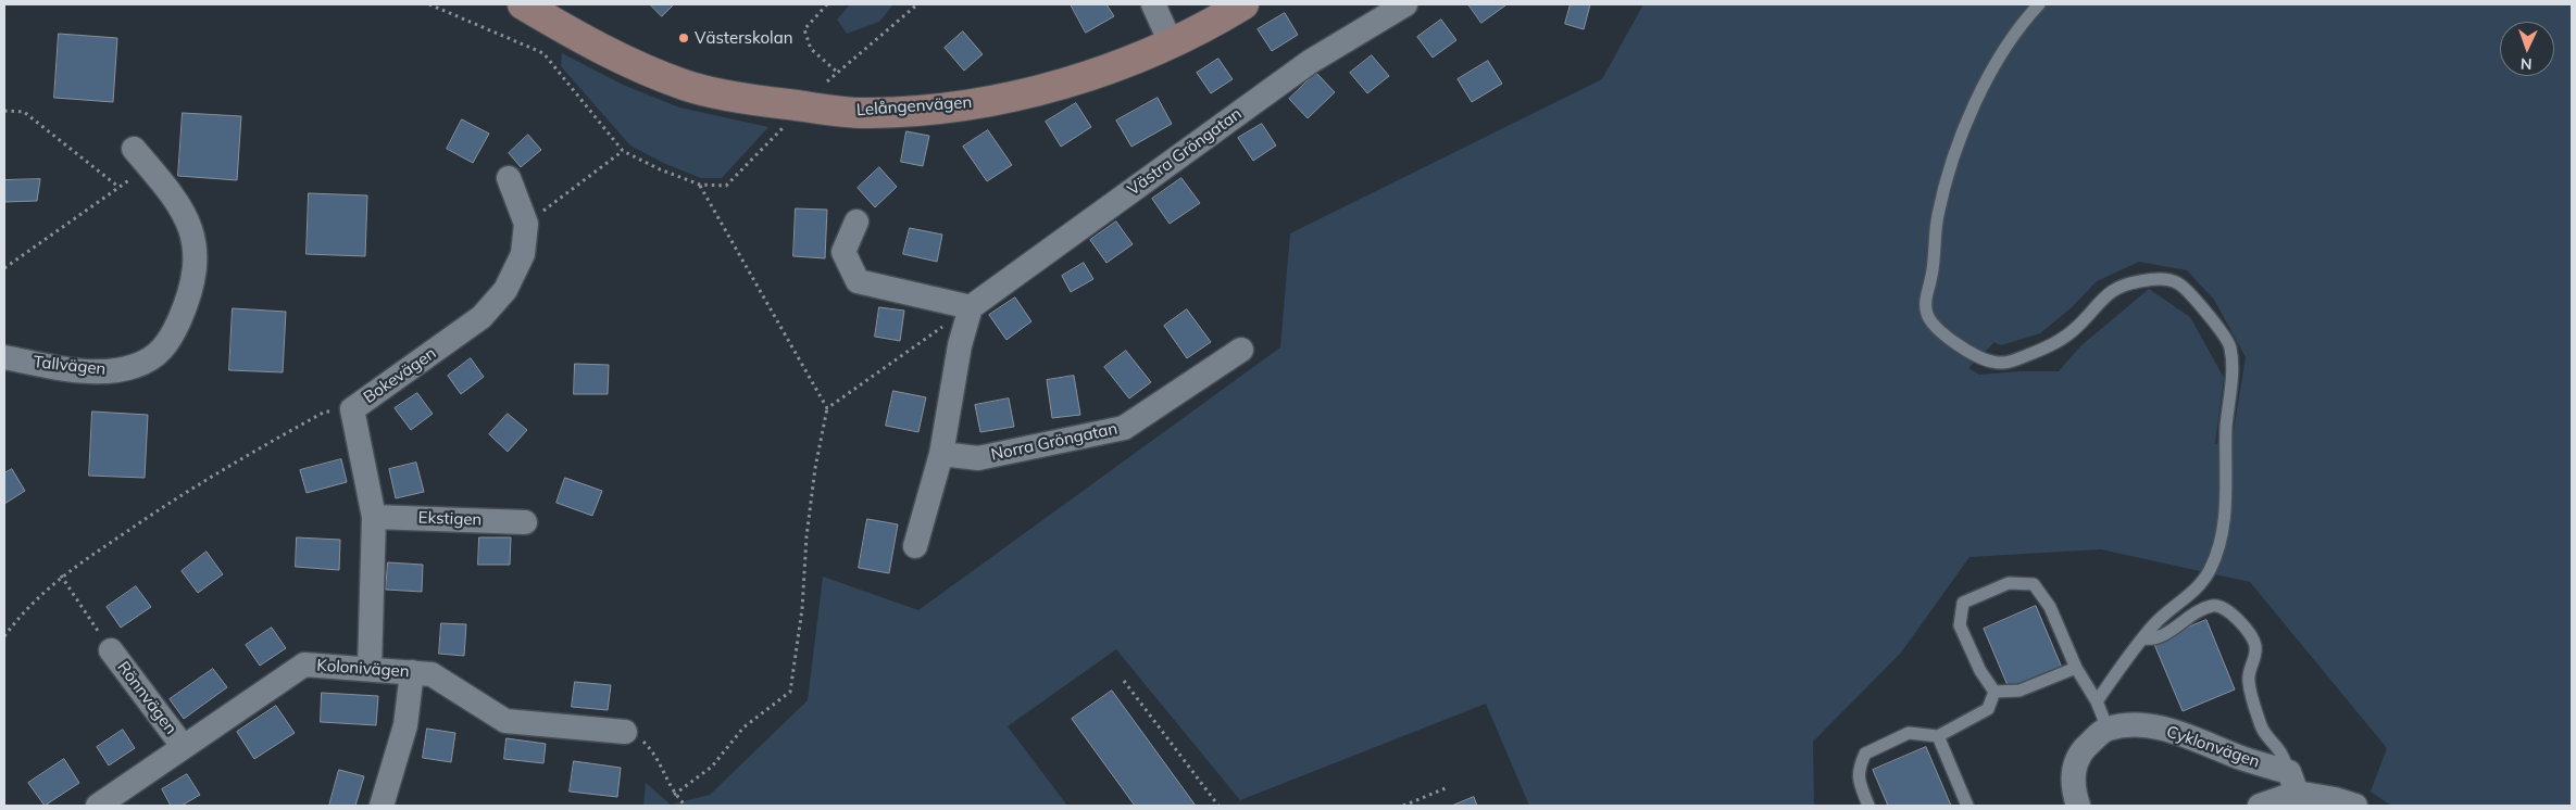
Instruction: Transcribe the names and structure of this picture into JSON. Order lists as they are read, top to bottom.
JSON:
{
  "streets": {
    "street": [
      "Lelångenvägen",
      "Västra Gröngatan",
      "Tallvägen",
      "Bokevägen",
      "Norra Gröngatan",
      "Ekstigen",
      "Kolonivägen",
      "Rönnvägen",
      "Cyklonvägen"
    ]
  },
  "crossings": [
    ["Bokevägen", "Ekstigen"],
    ["Bokevägen", "Kolonivägen"],
    ["Kolonivägen", "Rönnvägen"]
  ],
  "places": ["Västerskolan"],
  "north": "bottom"
}
